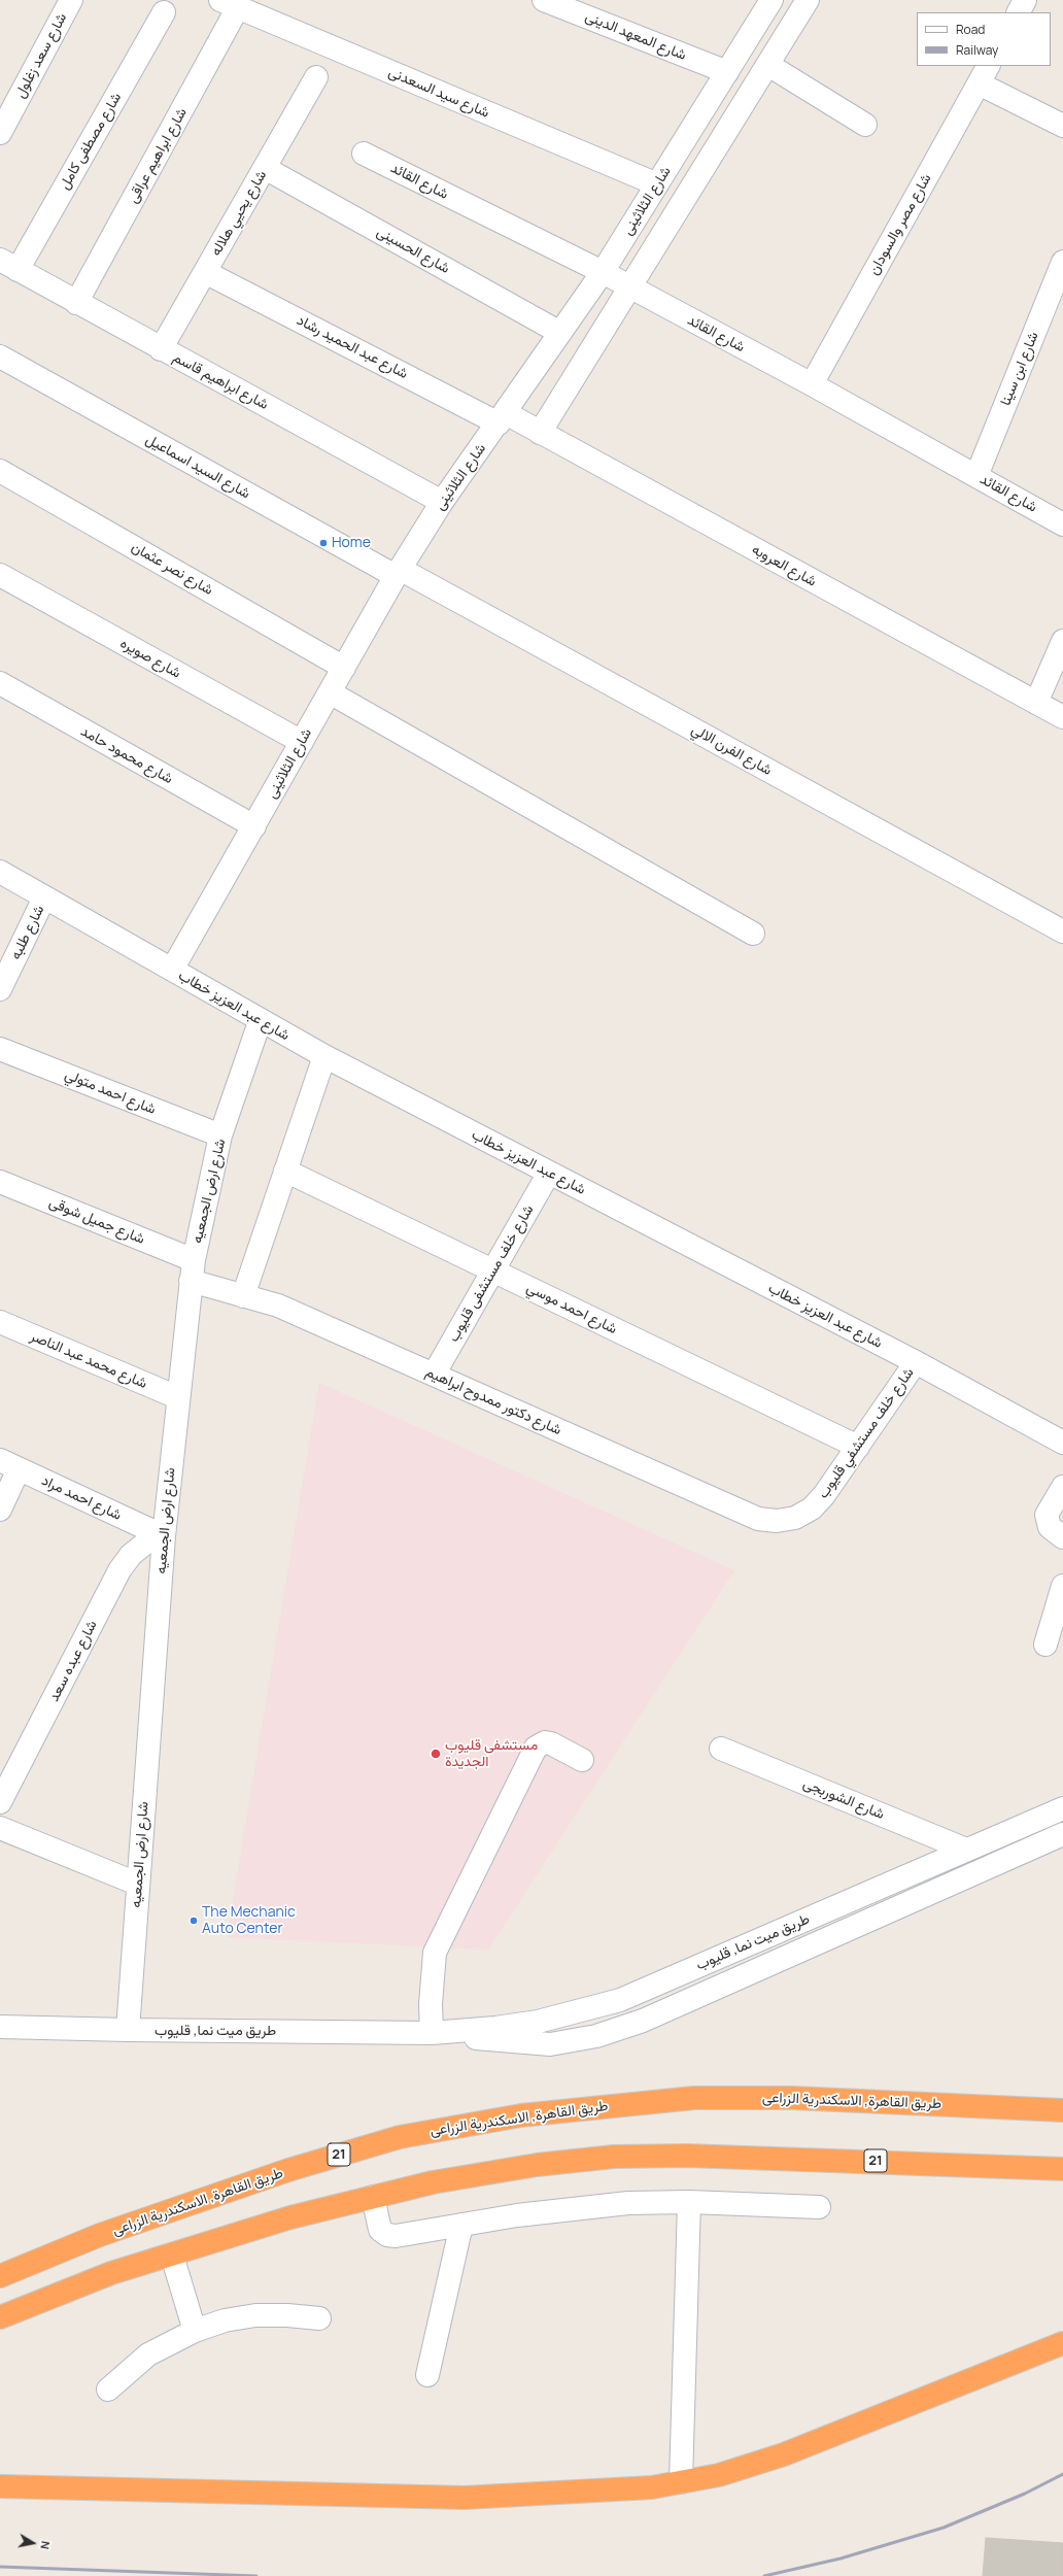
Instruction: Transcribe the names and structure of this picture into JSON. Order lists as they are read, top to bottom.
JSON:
{
  "streets": {
    "highway": ["طريق القاهرة, الاسكندرية الزراعى", "21"],
    "street": [
      "شارع المعهد الدينى",
      "شارع سعد زغلول",
      "شارع سيد السعدنى",
      "شارع مصطفى كامل",
      "شارع ابراهيم عراقى",
      "شارع القائد",
      "شارع الثلاثينى",
      "شارع يحيي هلاله",
      "شارع مصر والسودان",
      "شارع الحسينى",
      "شارع عبد الحميد رشاد",
      "شارع ابن سينا",
      "شارع ابراهيم قاسم",
      "شارع السيد اسماعيل",
      "شارع العروبه",
      "شارع نصر عثمان",
      "شارع صويره",
      "شارع الفرن الالي",
      "شارع محمود حامد",
      "شارع طلبه",
      "شارع عبد العزيز خطاب",
      "شارع احمد متولي",
      "شارع ارض الجمعيه",
      "شارع جميل شوقى",
      "شارع خلف مستشفى قليوب",
      "شارع احمد موسي",
      "شارع محمد عبد الناصر",
      "شارع دكتور ممدوح ابراهيم",
      "شارع خلف مستشفي قليوب",
      "شارع احمد مراد",
      "شارع عبده سعد",
      "شارع الشوربجى",
      "طريق ميت نما, قليوب"
    ]
  },
  "crossings": [
    ["شارع المعهد الدينى", "شارع الثلاثينى"],
    ["شارع سيد السعدنى", "شارع ابراهيم عراقى"],
    ["شارع سيد السعدنى", "شارع الثلاثينى"],
    ["شارع مصطفى كامل", "شارع ابراهيم قاسم"],
    ["شارع ابراهيم عراقى", "شارع ابراهيم قاسم"],
    ["شارع القائد", "شارع الثلاثينى"],
    ["شارع القائد", "شارع مصر والسودان"],
    ["شارع القائد", "شارع ابن سينا"],
    ["شارع الثلاثينى", "شارع الحسينى"],
    ["شارع الثلاثينى", "شارع عبد الحميد رشاد"],
    ["شارع الثلاثينى", "شارع ابراهيم قاسم"],
    ["شارع الثلاثينى", "شارع السيد اسماعيل"],
    ["شارع الثلاثينى", "شارع العروبه"],
    ["شارع الثلاثينى", "شارع نصر عثمان"],
    ["شارع الثلاثينى", "شارع صويره"],
    ["شارع الثلاثينى", "شارع الفرن الالي"],
    ["شارع الثلاثينى", "شارع محمود حامد"],
    ["شارع الثلاثينى", "شارع عبد العزيز خطاب"],
    ["شارع يحيي هلاله", "شارع الحسينى"],
    ["شارع يحيي هلاله", "شارع عبد الحميد رشاد"],
    ["شارع يحيي هلاله", "شارع ابراهيم قاسم"],
    ["شارع عبد الحميد رشاد", "شارع العروبه"],
    ["شارع السيد اسماعيل", "شارع الفرن الالي"],
    ["شارع طلبه", "شارع عبد العزيز خطاب"],
    ["شارع عبد العزيز خطاب", "شارع ارض الجمعيه"],
    ["شارع عبد العزيز خطاب", "شارع خلف مستشفى قليوب"],
    ["شارع عبد العزيز خطاب", "شارع خلف مستشفي قليوب"],
    ["شارع احمد متولي", "شارع ارض الجمعيه"],
    ["شارع ارض الجمعيه", "شارع جميل شوقى"],
    ["شارع ارض الجمعيه", "شارع محمد عبد الناصر"],
    ["شارع ارض الجمعيه", "شارع دكتور ممدوح ابراهيم"],
    ["شارع ارض الجمعيه", "شارع احمد مراد"],
    ["شارع ارض الجمعيه", "شارع عبده سعد"],
    ["شارع ارض الجمعيه", "طريق ميت نما, قليوب"],
    ["شارع جميل شوقى", "شارع دكتور ممدوح ابراهيم"],
    ["شارع خلف مستشفى قليوب", "شارع احمد موسي"],
    ["شارع خلف مستشفى قليوب", "شارع دكتور ممدوح ابراهيم"],
    ["شارع احمد موسي", "شارع خلف مستشفي قليوب"],
    ["شارع دكتور ممدوح ابراهيم", "شارع خلف مستشفي قليوب"],
    ["شارع احمد مراد", "شارع عبده سعد"],
    ["شارع الشوربجى", "طريق ميت نما, قليوب"]
  ],
  "places": ["Home", "مستشفى قليوب الجديدة", "The Mechanic Auto Center"],
  "legend": ["Road", "Railway"],
  "north": "right"
}
